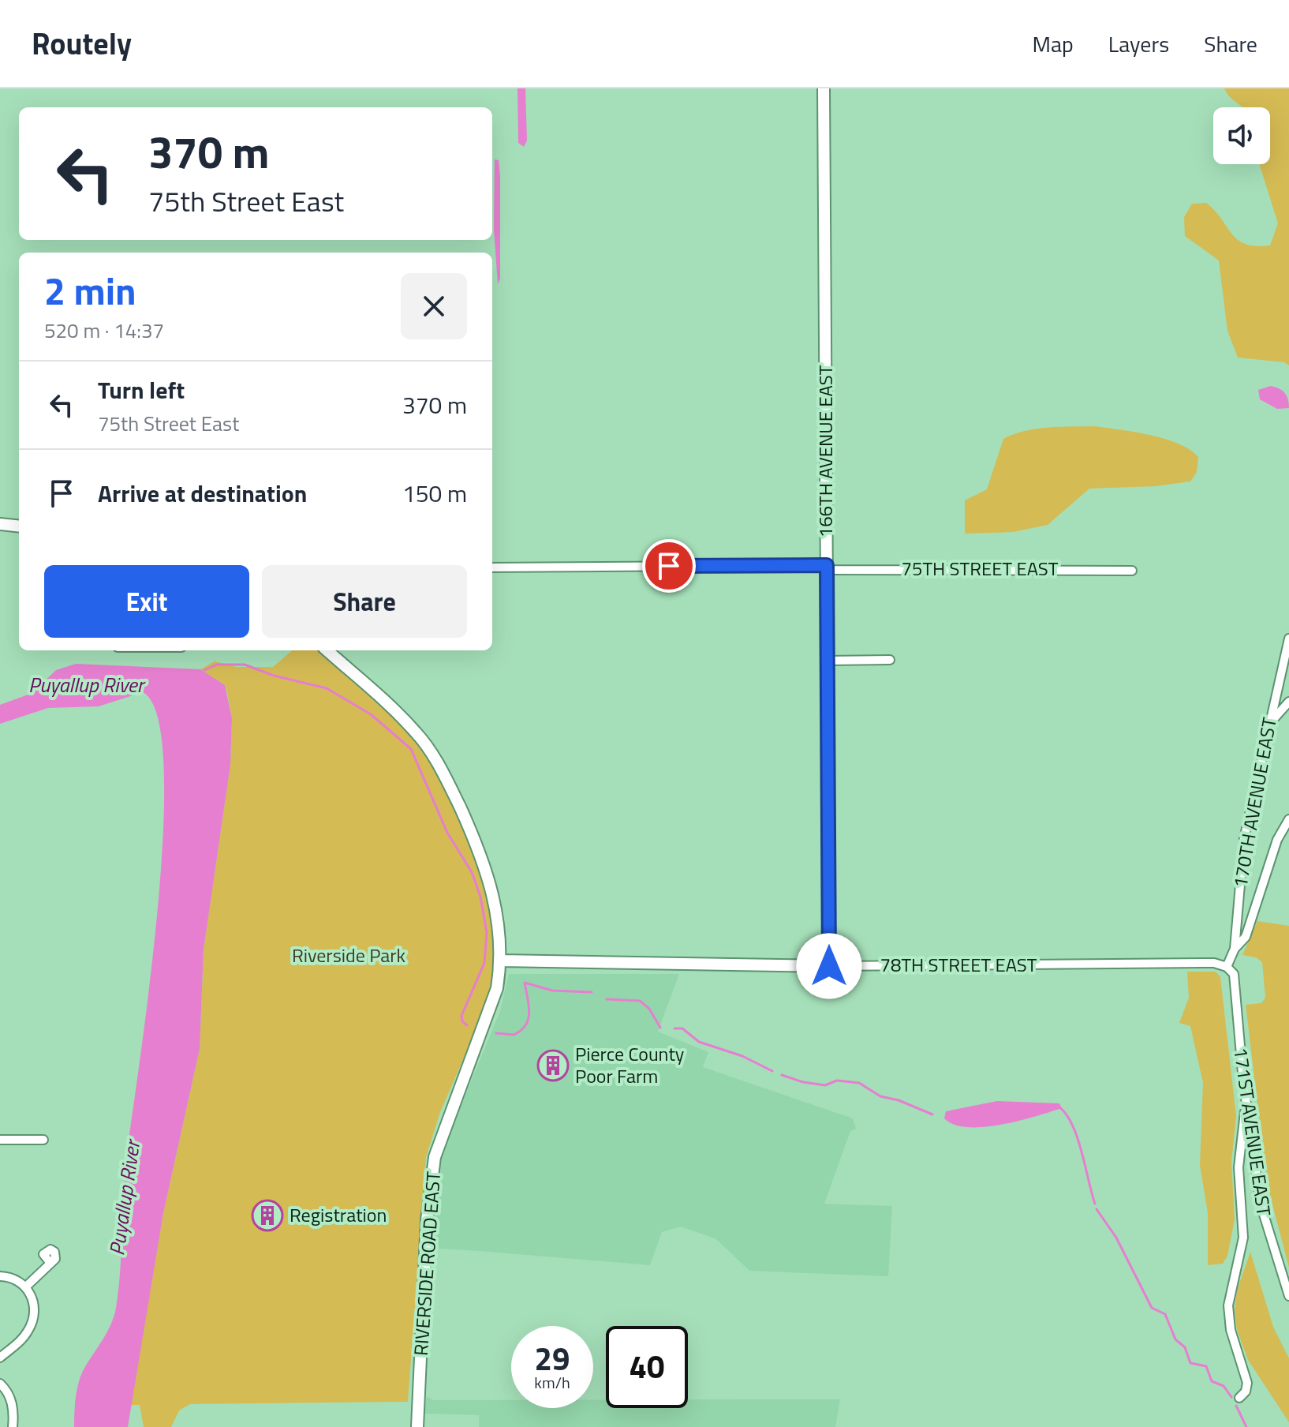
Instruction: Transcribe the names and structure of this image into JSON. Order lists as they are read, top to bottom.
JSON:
{
  "streets": {
    "street": [
      "166TH AVENUE EAST",
      "75TH STREET EAST",
      "170TH AVENUE EAST",
      "78TH STREET EAST",
      "171ST AVENUE EAST",
      "RIVERSIDE ROAD EAST"
    ]
  },
  "crossings": [
    ["166TH AVENUE EAST", "75TH STREET EAST"],
    ["166TH AVENUE EAST", "78TH STREET EAST"],
    ["170TH AVENUE EAST", "78TH STREET EAST"],
    ["170TH AVENUE EAST", "171ST AVENUE EAST"],
    ["78TH STREET EAST", "171ST AVENUE EAST"],
    ["78TH STREET EAST", "RIVERSIDE ROAD EAST"]
  ],
  "water": ["Puyallup River"],
  "parks": ["Riverside Park"],
  "places": {
    "building": ["Pierce County Poor Farm", "Registration"]
  },
  "page": {
    "header": "Routely",
    "nav": ["Map", "Layers", "Share"],
    "turn": ["370 m", "75th Street East"],
    "heading": ["2 min", "520 m · 14:37"],
    "list": [
      {
        "name": "Turn left",
        "note": "75th Street East",
        "value": "370 m"
      },
      {
        "name": "Arrive at destination",
        "value": "150 m"
      }
    ],
    "buttons": ["Exit", "Share"],
    "speed": "29 km/h",
    "limit": "40"
  }
}
